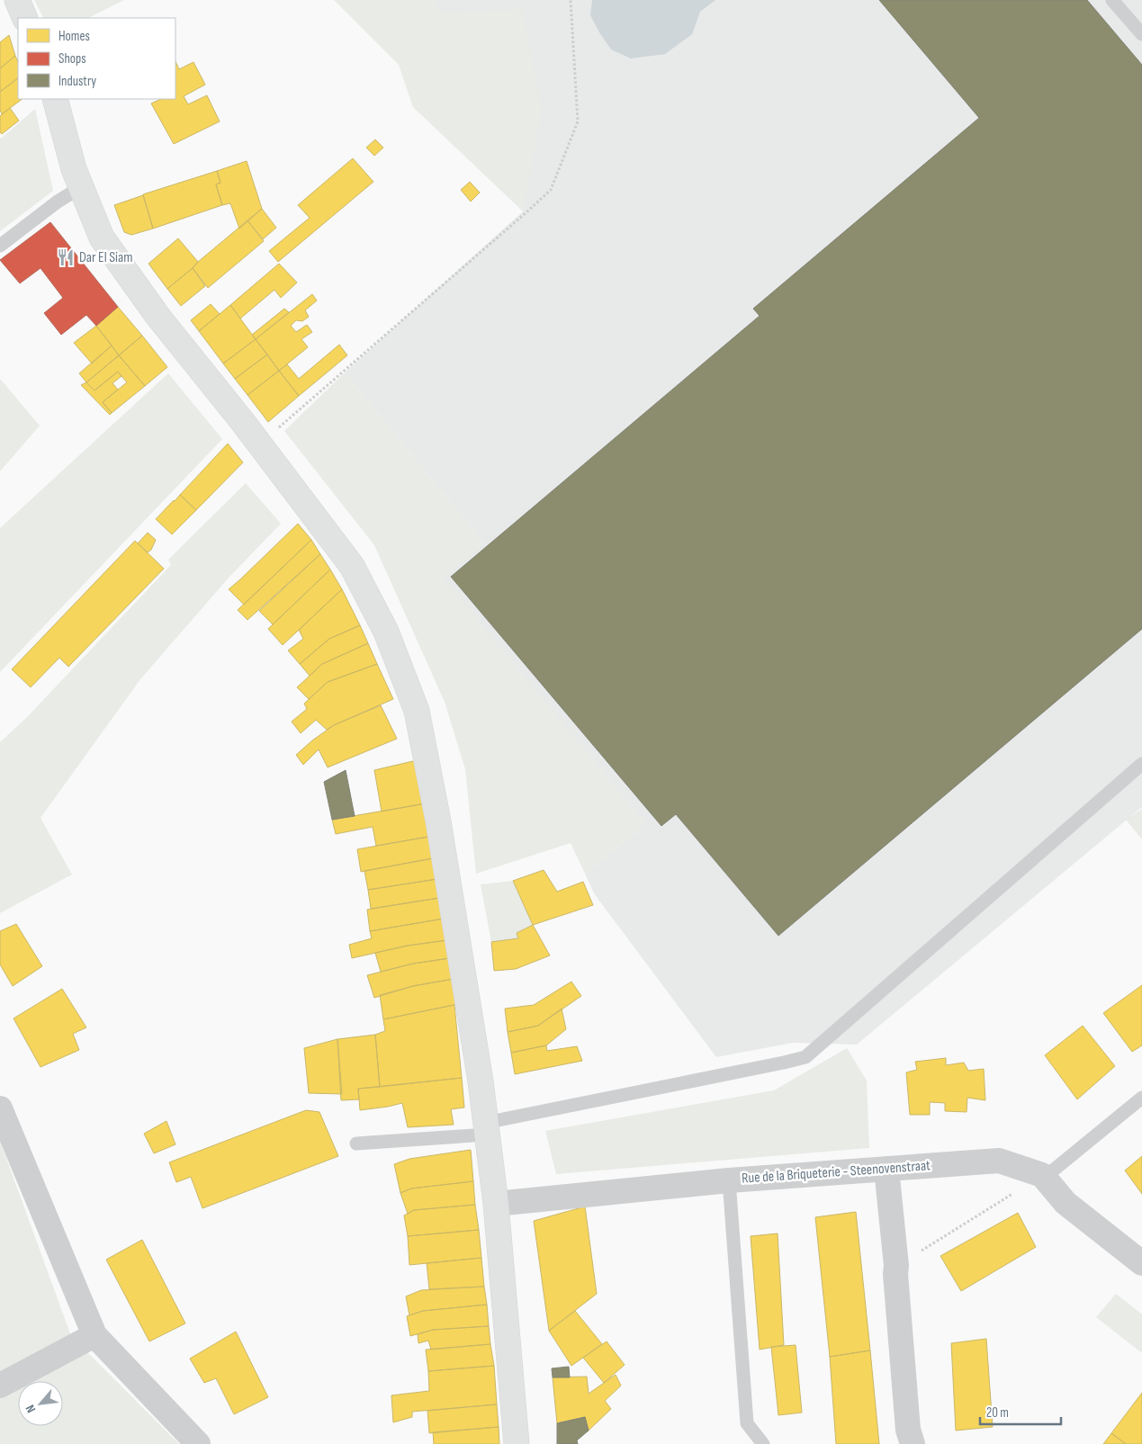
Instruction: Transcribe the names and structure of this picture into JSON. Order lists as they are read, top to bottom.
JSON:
{
  "streets": {
    "street": ["Rue de la Briqueterie - Steenovenstraat"]
  },
  "places": {
    "restaurant": ["Dar El Siam"]
  },
  "legend": ["Homes", "Shops", "Industry"],
  "scale_bar": "20 m",
  "north": "bottom left"
}
